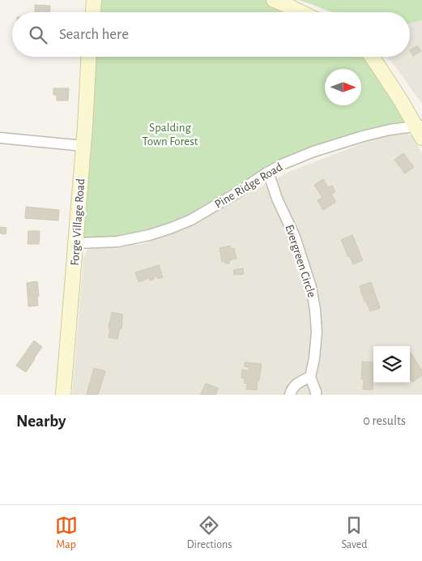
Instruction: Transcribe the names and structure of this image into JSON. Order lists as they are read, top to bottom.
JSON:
{
  "streets": {
    "main road": ["Forge Village Road"],
    "street": ["Pine Ridge Road", "Evergreen Circle"]
  },
  "crossings": [
    ["Pine Ridge Road", "Forge Village Road"],
    ["Pine Ridge Road", "Evergreen Circle"]
  ],
  "parks": ["Spalding Town Forest"],
  "north": "right",
  "page": {
    "search": "Search here",
    "heading": ["Nearby", "0 results"],
    "nav": ["Map", "Directions", "Saved"]
  }
}
